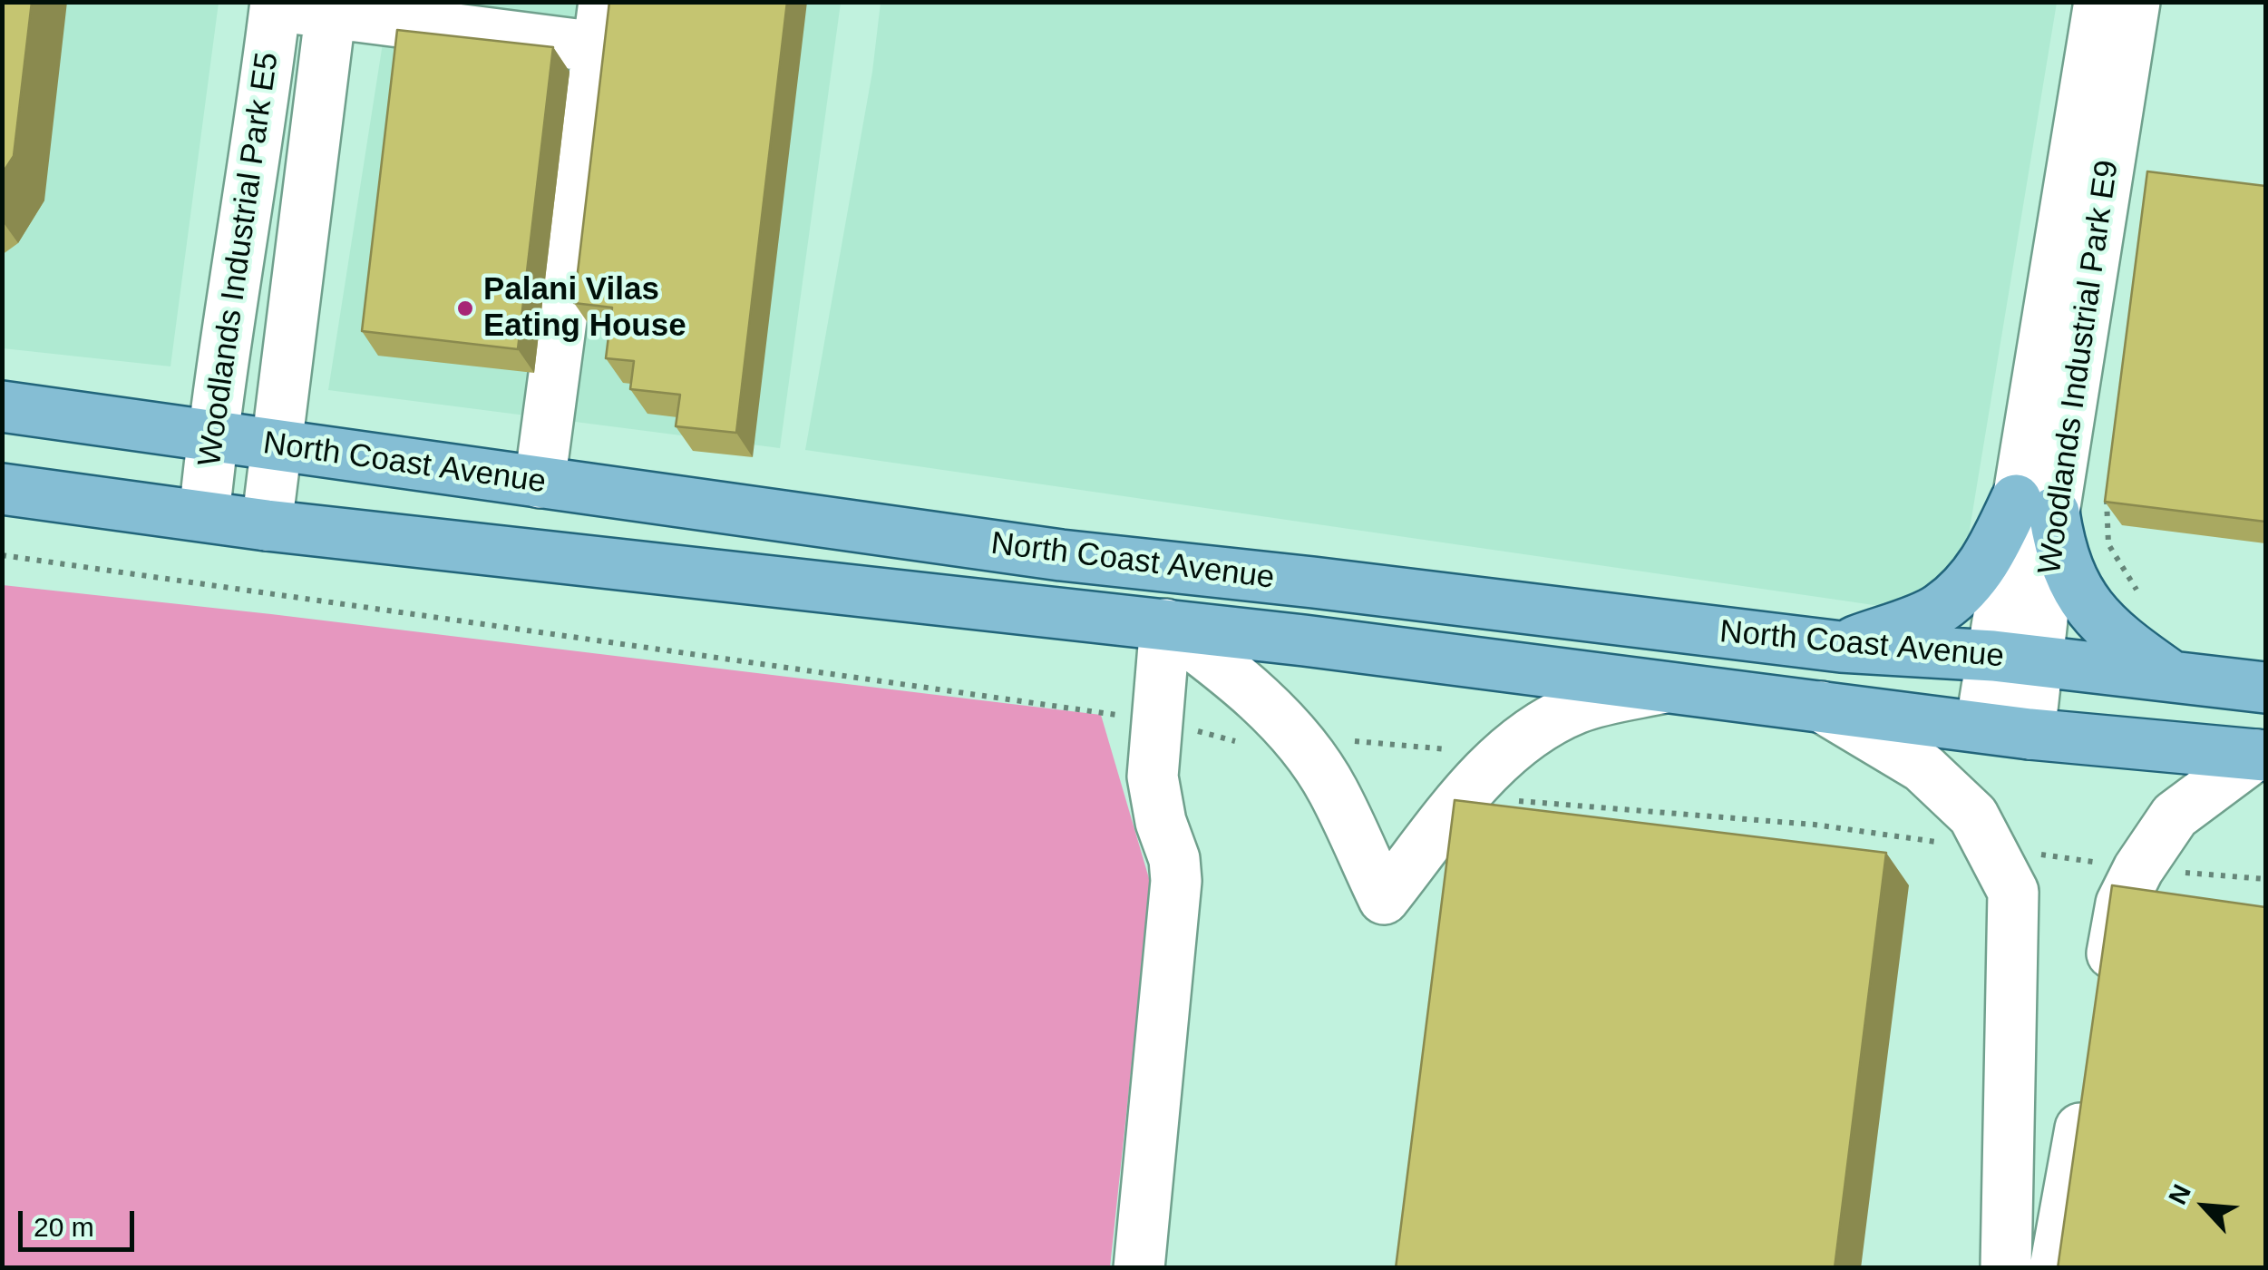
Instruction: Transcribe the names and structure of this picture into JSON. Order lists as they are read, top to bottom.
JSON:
{
  "streets": {
    "main road": ["North Coast Avenue"],
    "street": ["Woodlands Industrial Park E5", "Woodlands Industrial Park E9"]
  },
  "crossings": [
    ["Woodlands Industrial Park E5", "North Coast Avenue"],
    ["Woodlands Industrial Park E9", "North Coast Avenue"]
  ],
  "places": ["Palani Vilas Eating House"],
  "scale_bar": "20 m",
  "north": "top left"
}
